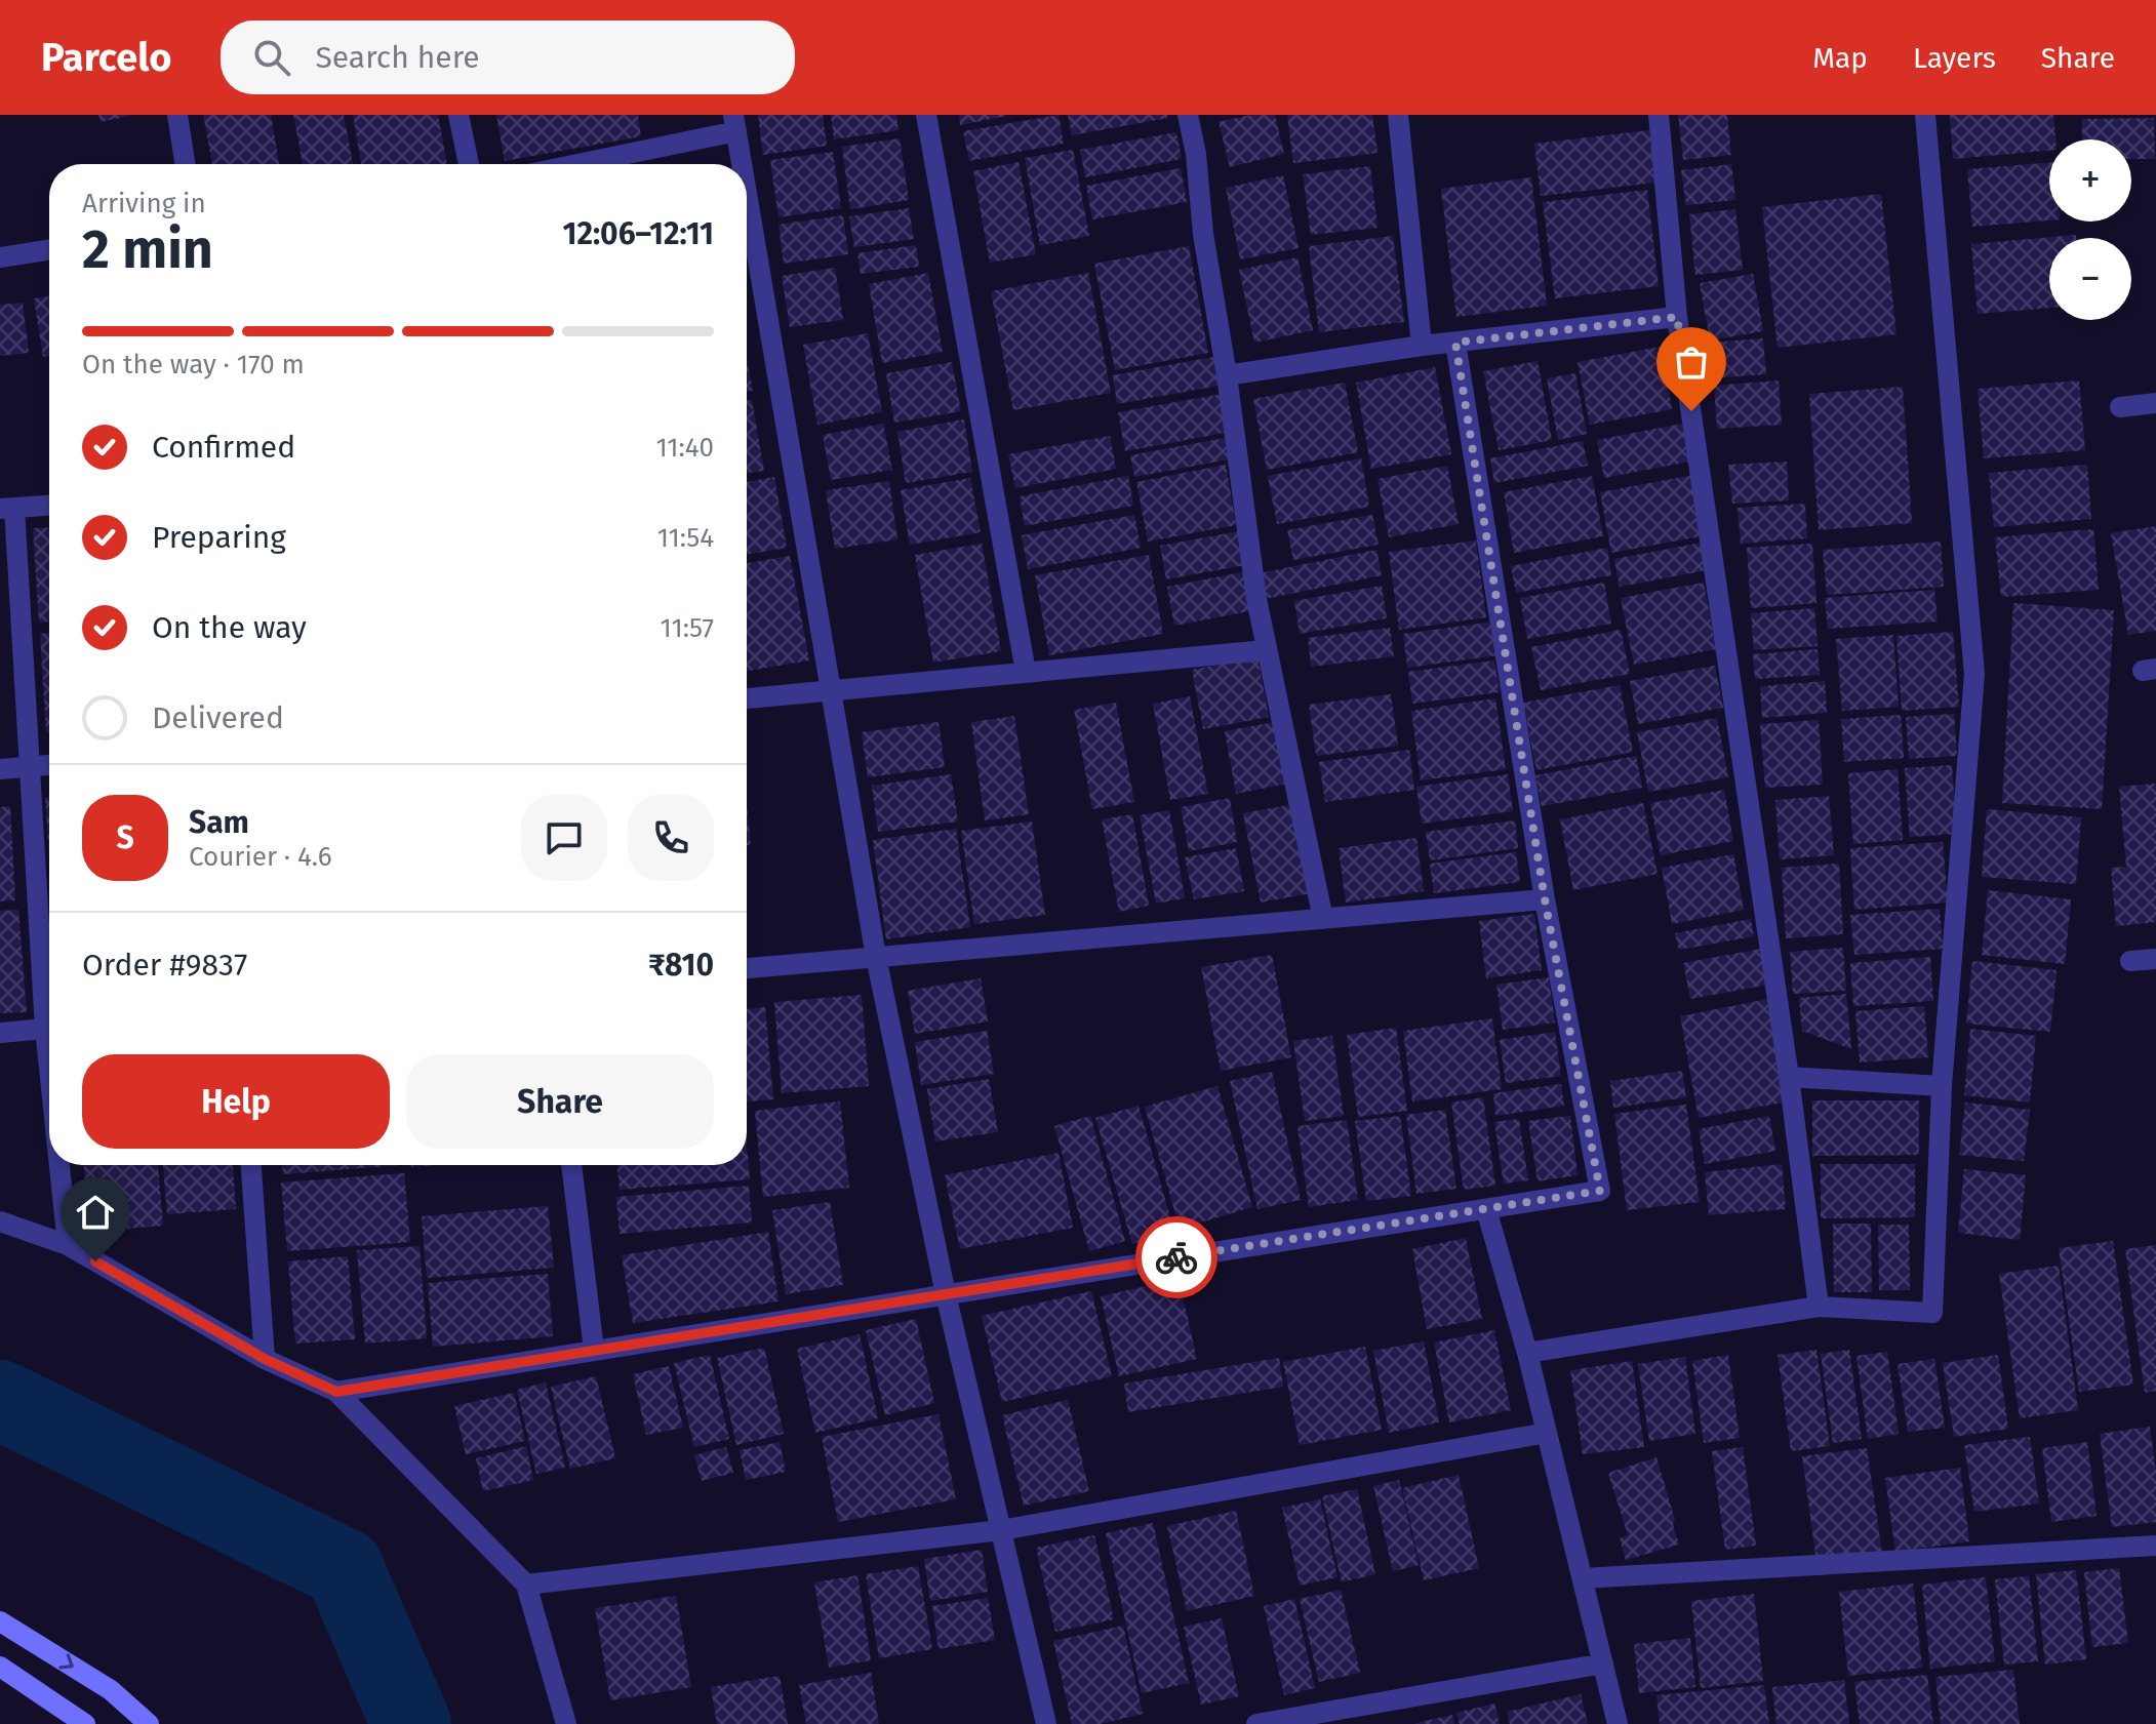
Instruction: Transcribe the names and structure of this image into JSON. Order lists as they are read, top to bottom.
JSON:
{
  "page": {
    "header": "Parcelo",
    "search": "Search here",
    "nav": ["Map", "Layers", "Share"],
    "map_buttons": ["+", "−"],
    "heading": ["2 min", "Arriving in", "12:06–12:11"],
    "panel": [
      "Sam",
      "Courier · 4.6",
      "Order #9837",
      "₹810"
    ],
    "bar": "On the way · 170 m",
    "list": [
      ["Confirmed", "11:40"],
      ["Preparing", "11:54"],
      ["On the way", "11:57"],
      "Delivered"
    ],
    "round": "S",
    "buttons": ["Help", "Share"]
  }
}
